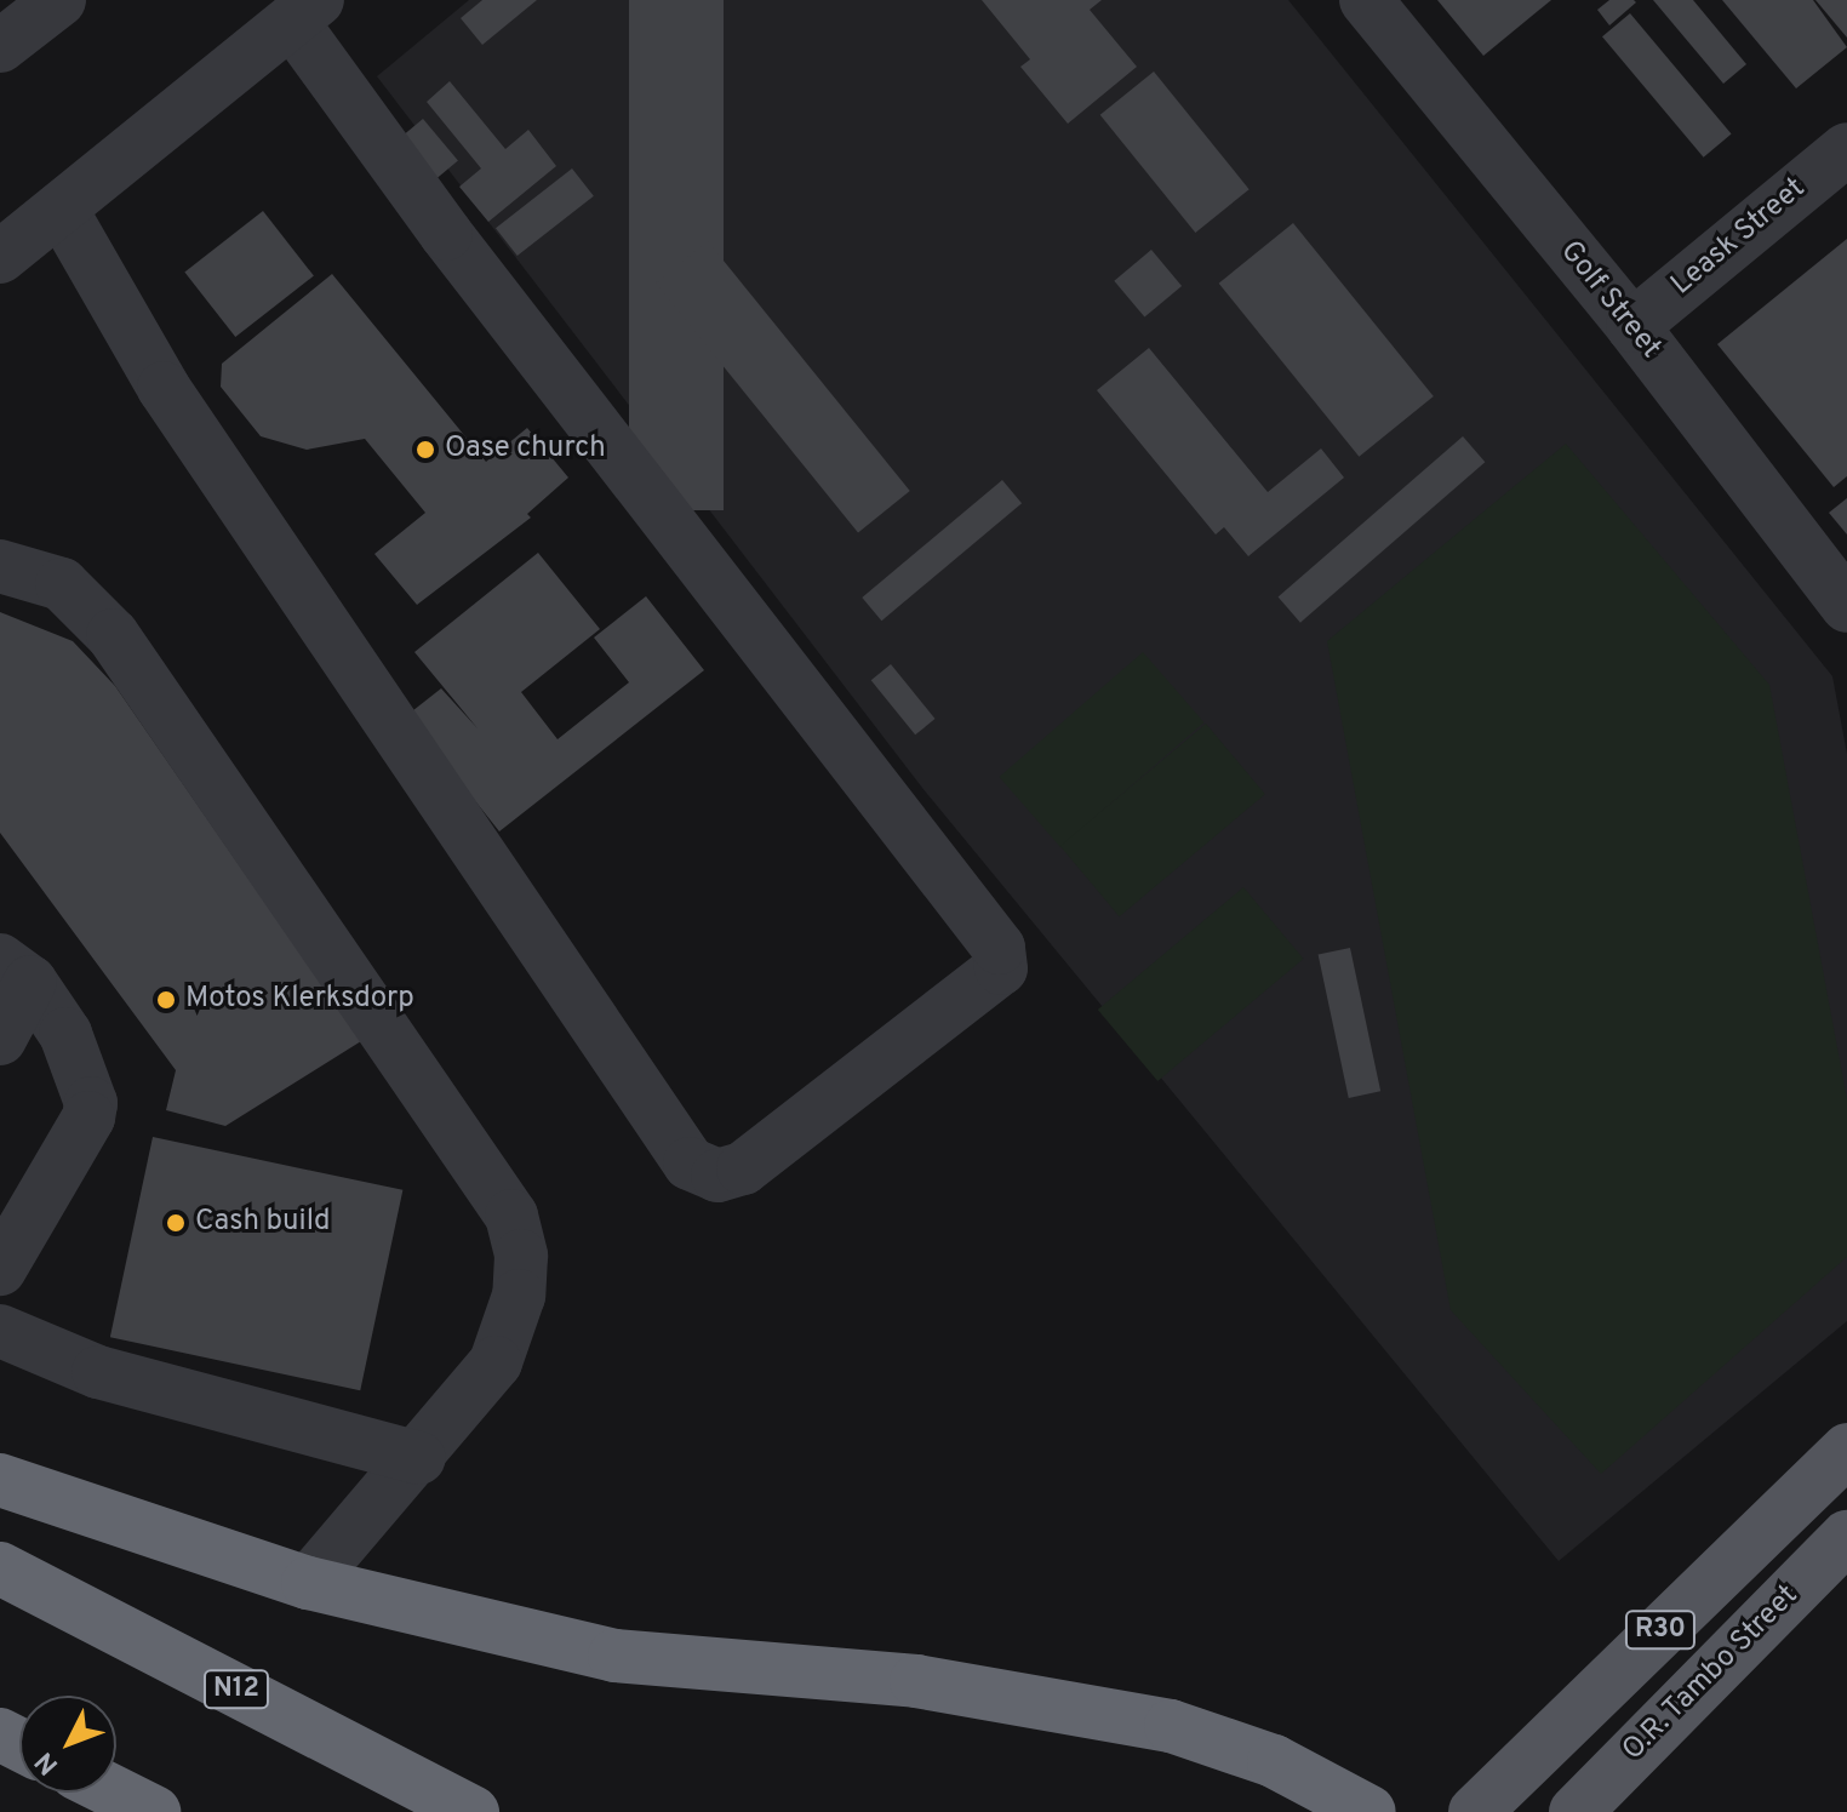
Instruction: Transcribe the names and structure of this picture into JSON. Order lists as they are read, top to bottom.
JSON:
{
  "streets": {
    "highway": ["N12"],
    "main road": ["R30", "O.R. Tambo Street"],
    "street": ["Leask Street", "Golf Street"]
  },
  "crossings": [
    ["Leask Street", "Golf Street"]
  ],
  "places": ["Oase church", "Motos Klerksdorp", "Cash build"],
  "north": "bottom left"
}
